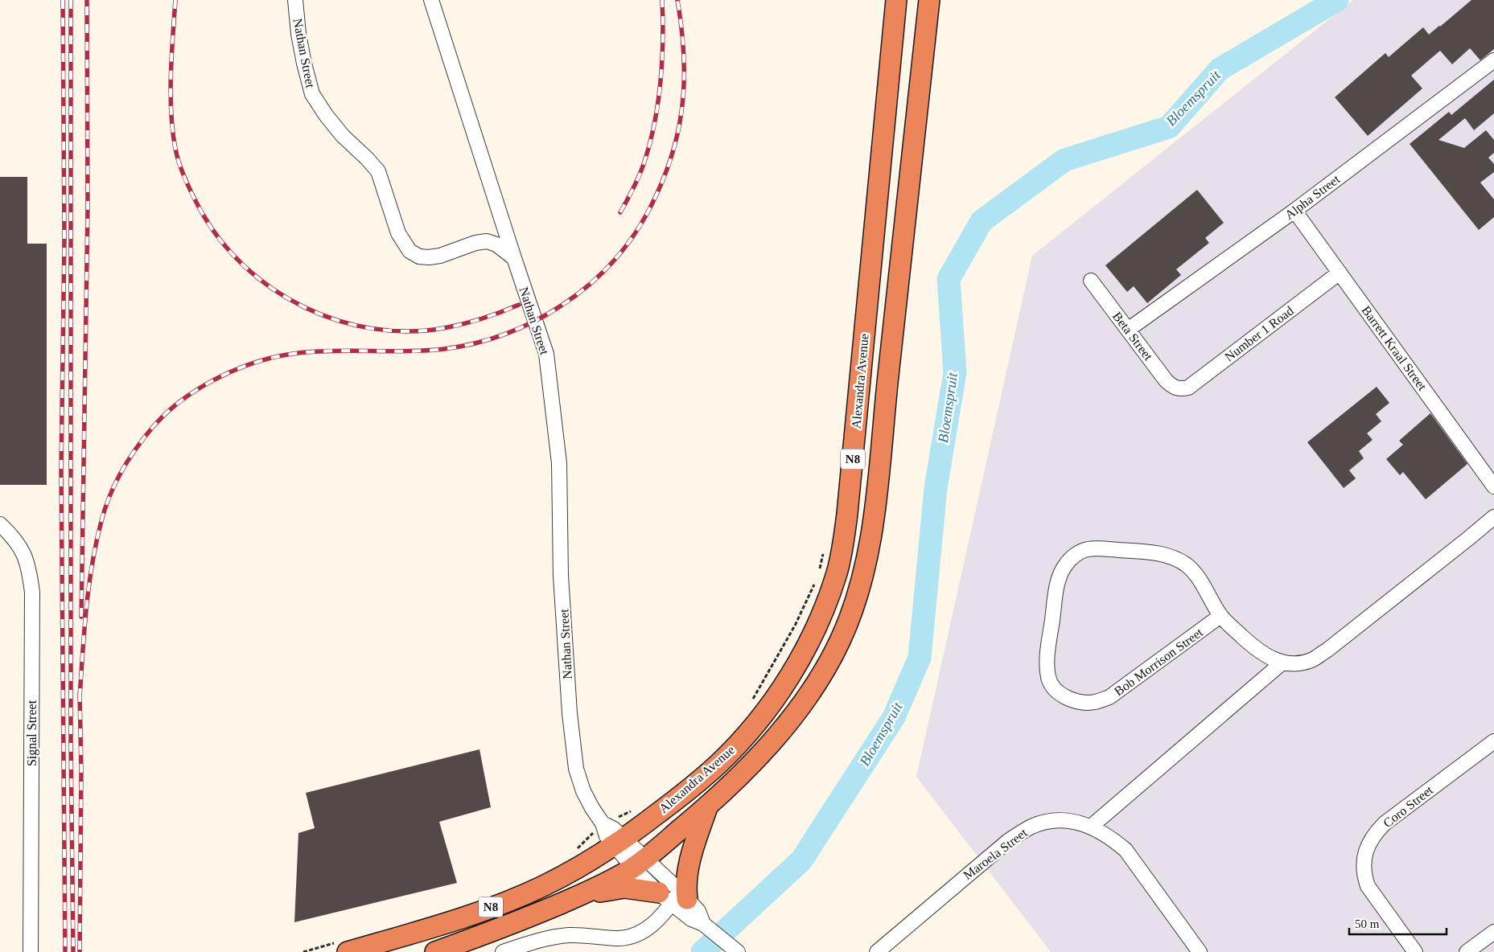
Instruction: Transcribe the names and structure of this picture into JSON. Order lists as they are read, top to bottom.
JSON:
{
  "streets": {
    "highway": ["Alexandra Avenue", "N8"],
    "street": [
      "Nathan Street",
      "Alpha Street",
      "Number 1 Road",
      "Beta Street",
      "Barrett Kraal Street",
      "Bob Morrison Street",
      "Signal Street",
      "Coro Street",
      "Maroela Street"
    ]
  },
  "crossings": [
    ["Nathan Street", "Alexandra Avenue"],
    ["Alpha Street", "Beta Street"],
    ["Alpha Street", "Barrett Kraal Street"],
    ["Number 1 Road", "Beta Street"],
    ["Number 1 Road", "Barrett Kraal Street"]
  ],
  "water": ["Bloemspruit"],
  "scale_bar": "50 m"
}
